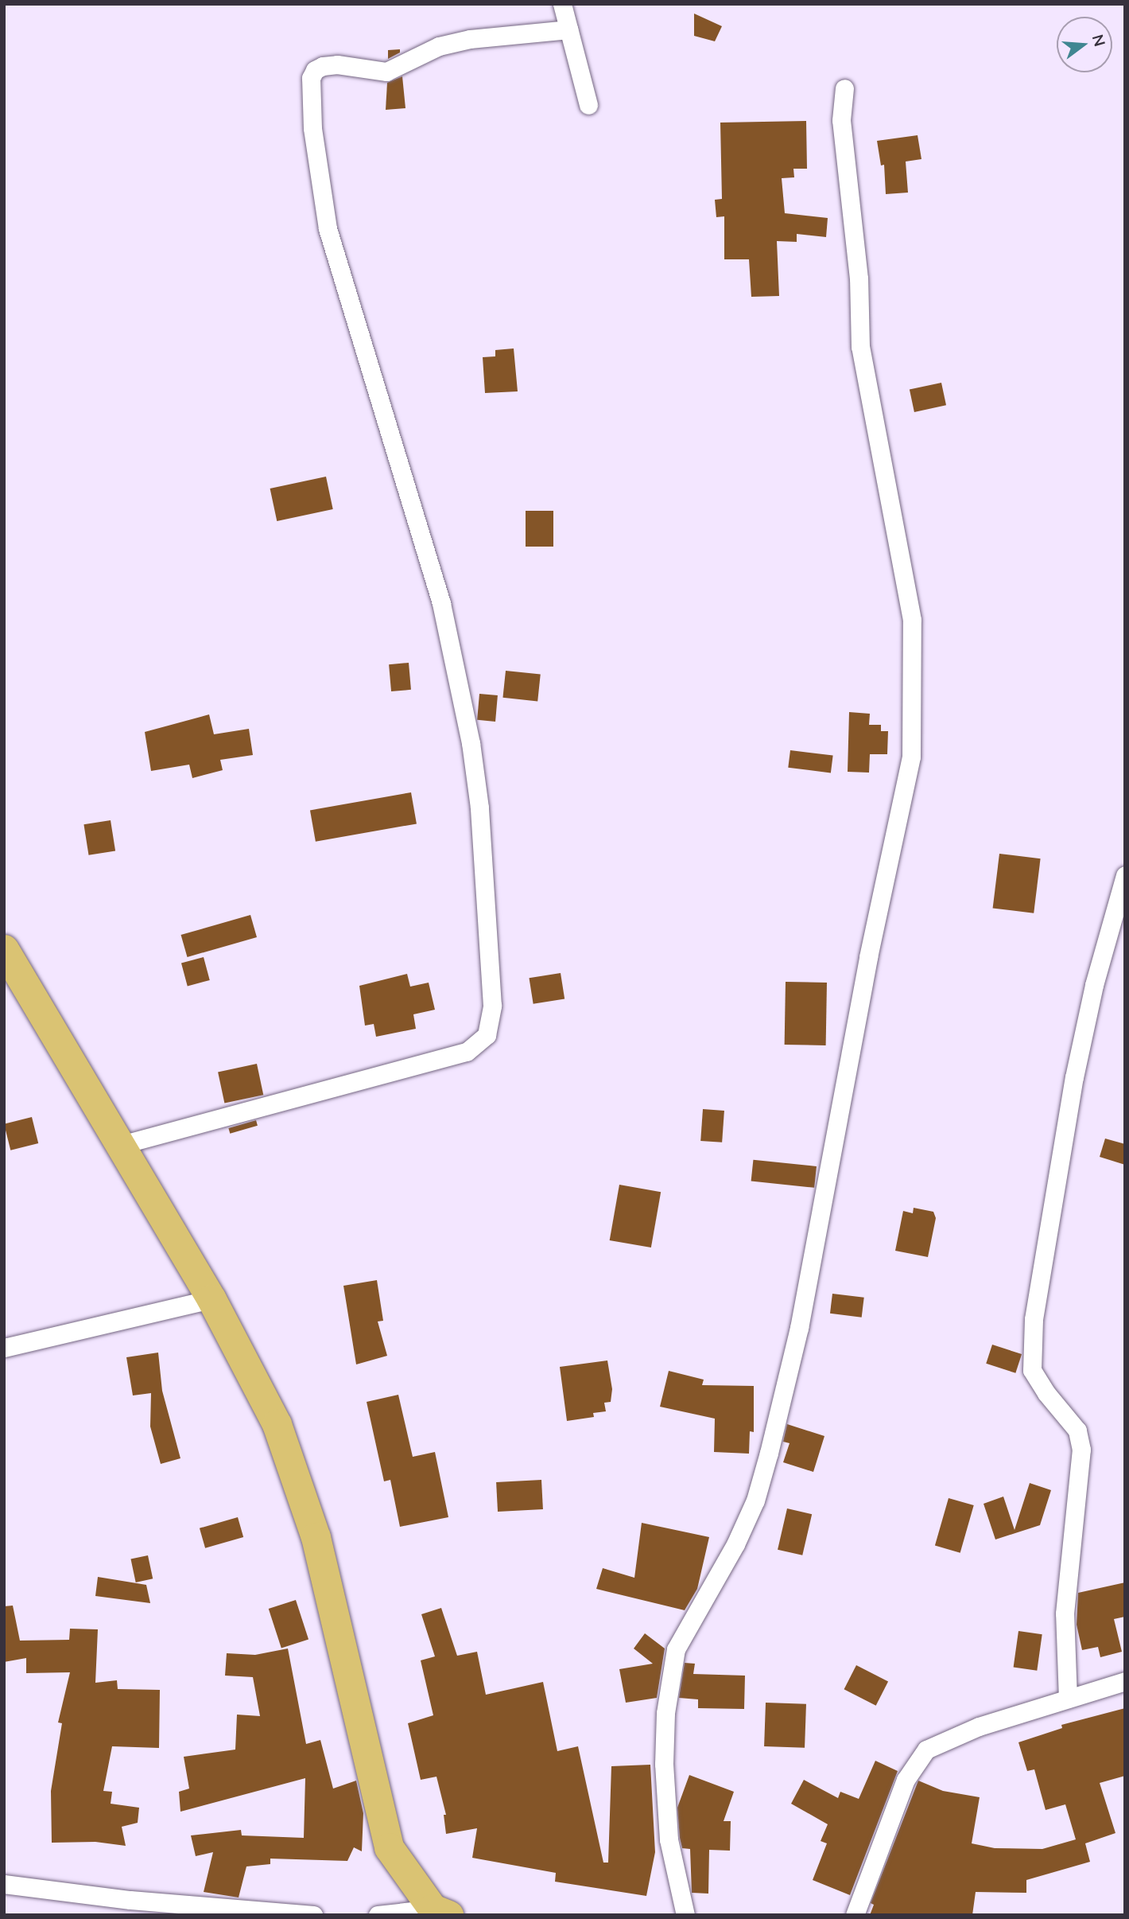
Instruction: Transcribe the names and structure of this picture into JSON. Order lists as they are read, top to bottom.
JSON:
{
  "north": "right"
}
